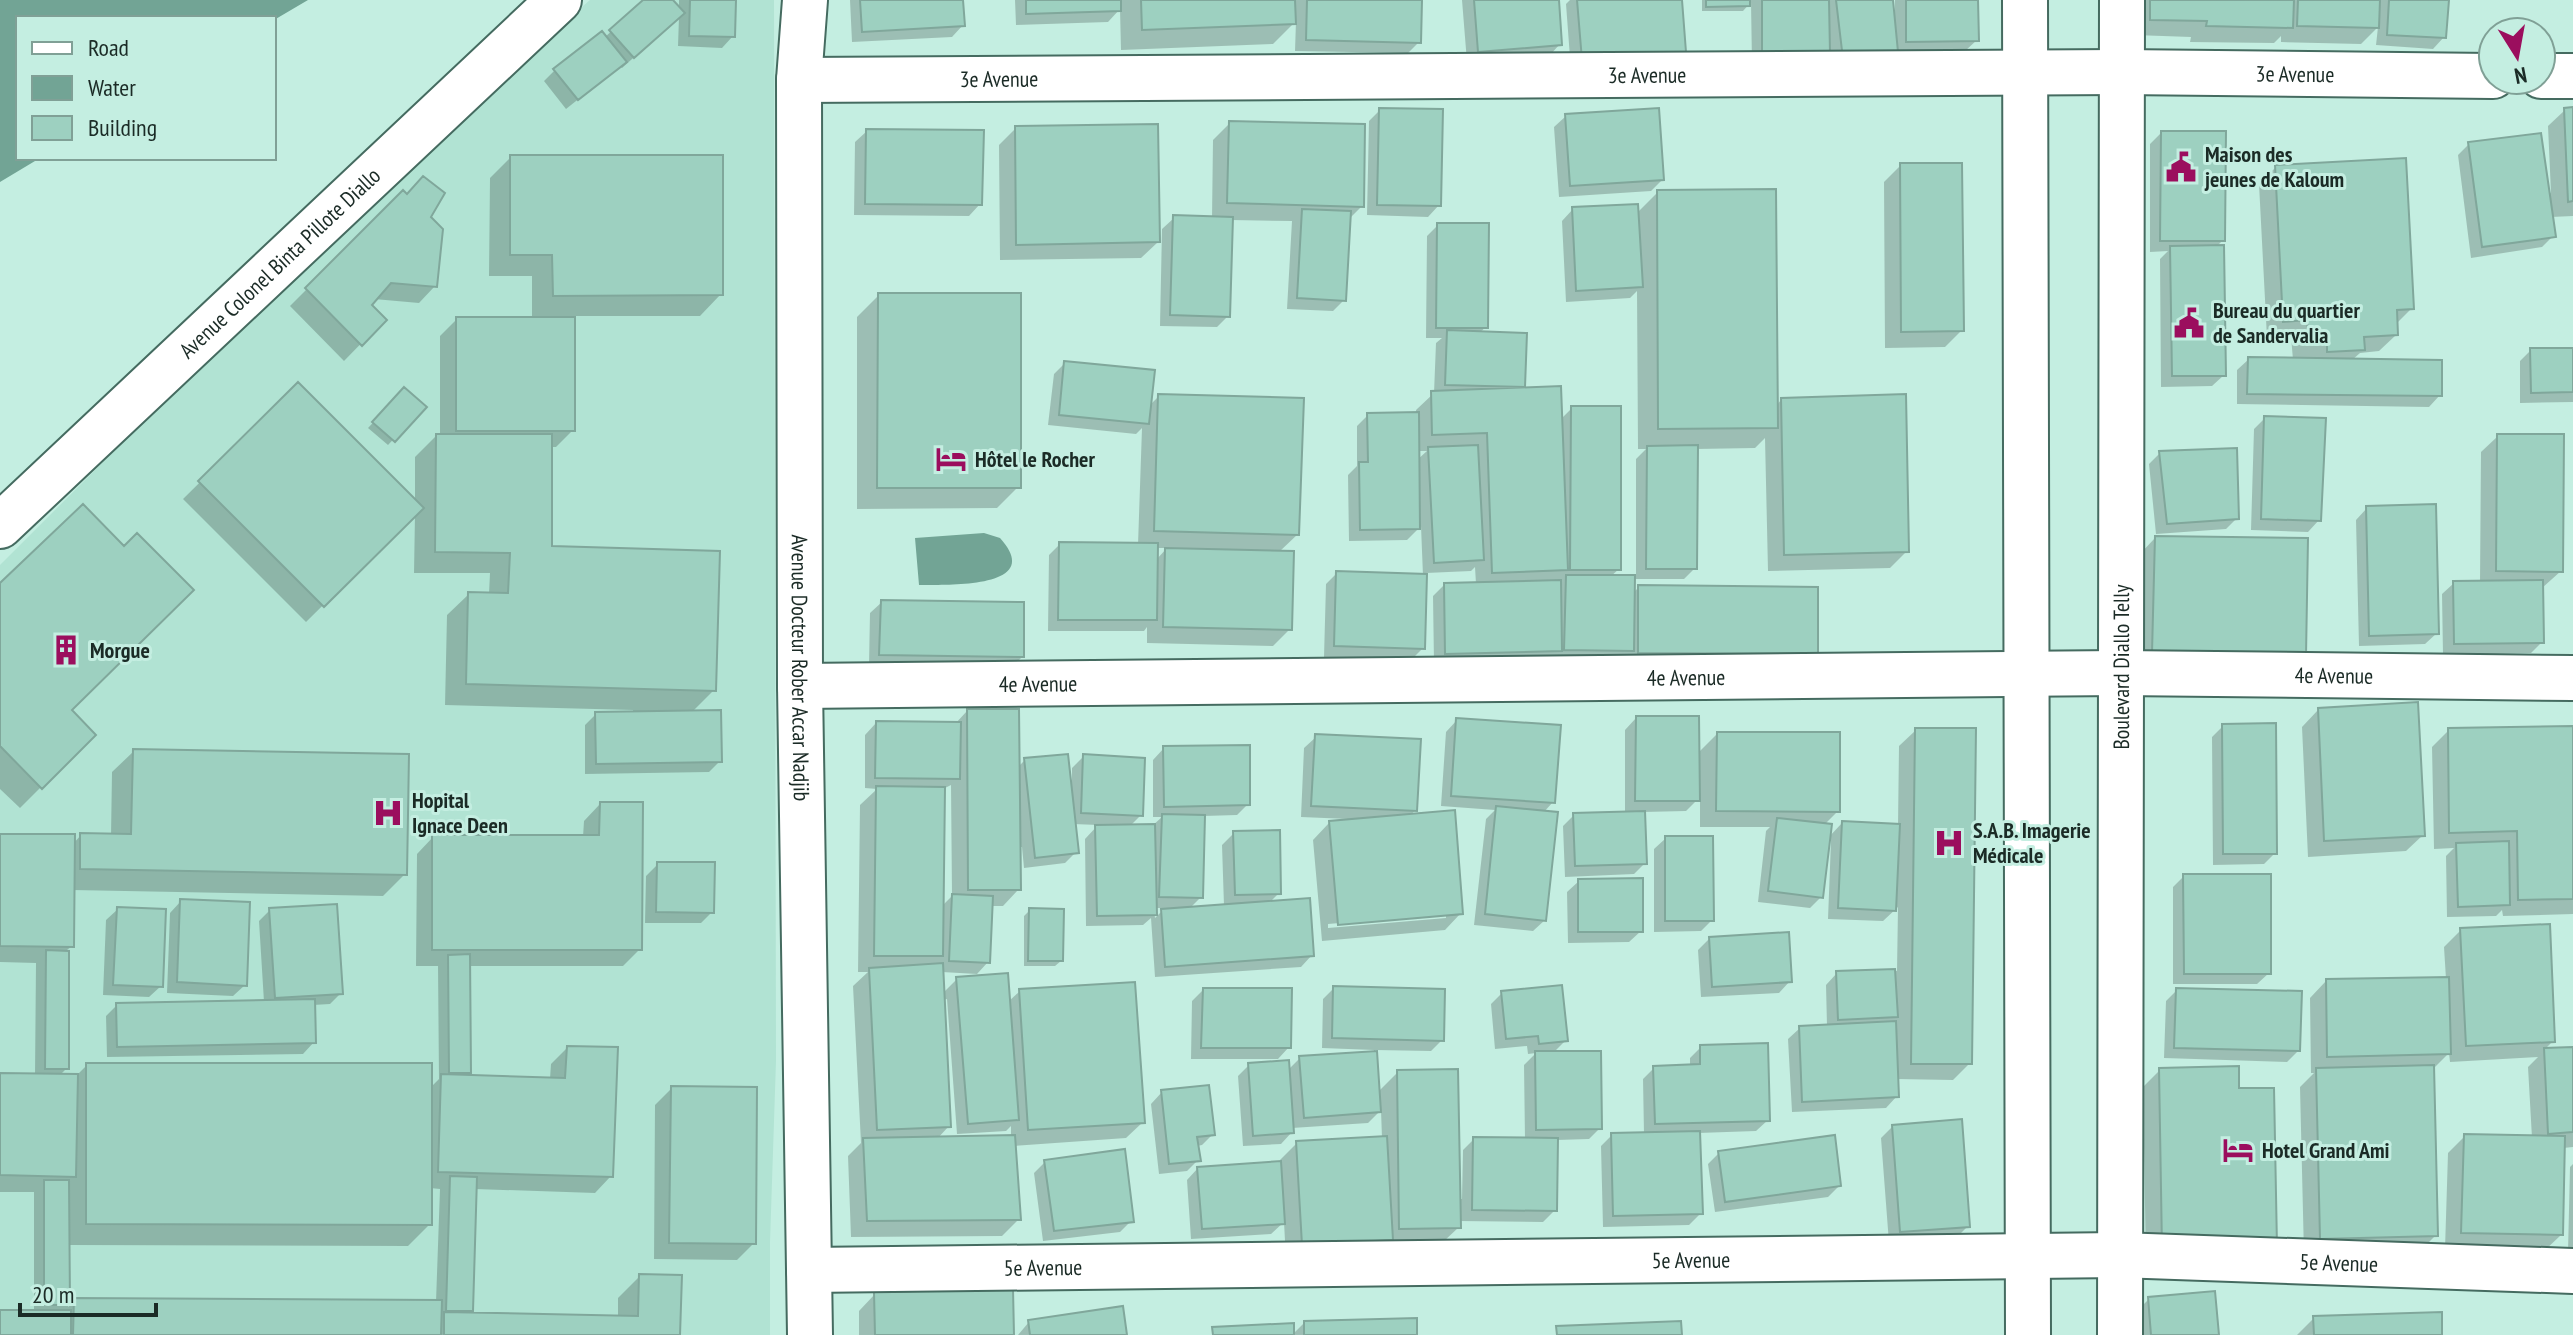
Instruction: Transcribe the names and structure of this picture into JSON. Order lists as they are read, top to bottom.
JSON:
{
  "streets": {
    "street": [
      "3e Avenue",
      "Avenue Colonel Binta Pillote Diallo",
      "Avenue Docteur Rober Accar Nadjib",
      "Boulevard Diallo Telly",
      "4e Avenue",
      "5e Avenue"
    ]
  },
  "crossings": [
    ["3e Avenue", "Avenue Docteur Rober Accar Nadjib"],
    ["3e Avenue", "Boulevard Diallo Telly"],
    ["Avenue Docteur Rober Accar Nadjib", "4e Avenue"],
    ["Avenue Docteur Rober Accar Nadjib", "5e Avenue"],
    ["Boulevard Diallo Telly", "4e Avenue"],
    ["Boulevard Diallo Telly", "5e Avenue"]
  ],
  "places": {
    "public building": ["Maison des jeunes de Kaloum", "Bureau du quartier de Sandervalia"],
    "hotel": ["Hôtel le Rocher", "Hotel Grand Ami"],
    "building": ["Morgue"],
    "hospital": ["Hopital Ignace Deen", "S.A.B. Imagerie Médicale"]
  },
  "legend": ["Road", "Water", "Building"],
  "scale_bar": "20 m",
  "north": "bottom"
}
